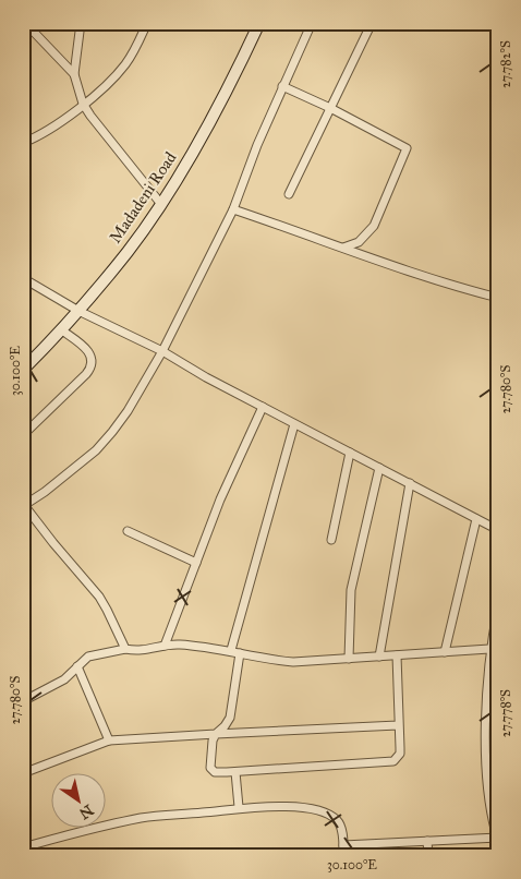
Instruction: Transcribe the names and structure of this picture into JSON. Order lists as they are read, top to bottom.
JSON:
{
  "streets": {
    "street": ["Madadeni Road"]
  },
  "north": "bottom right",
  "coordinates": [
    "27.782°S",
    "30.100°E",
    "27.780°S",
    "27.778°S"
  ]
}
